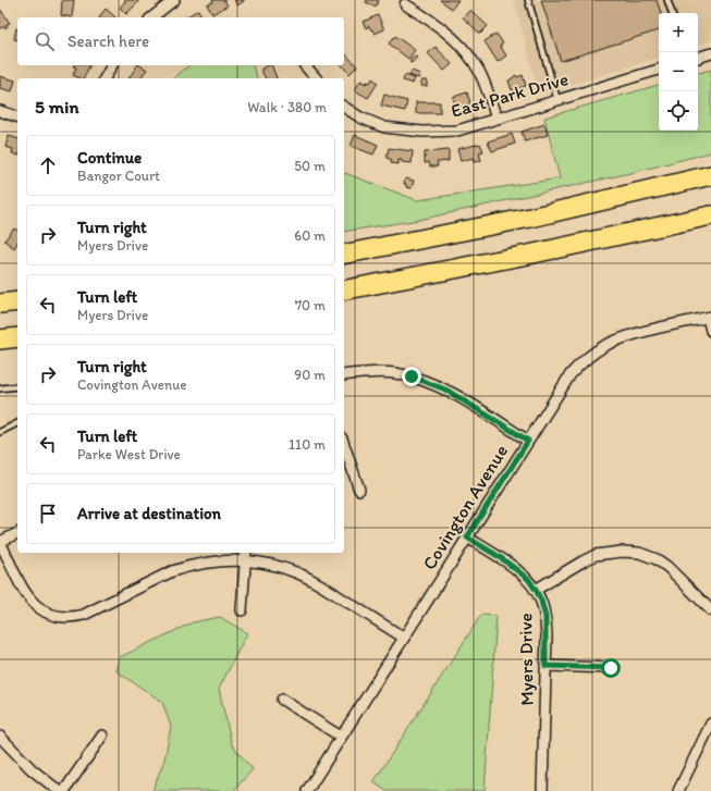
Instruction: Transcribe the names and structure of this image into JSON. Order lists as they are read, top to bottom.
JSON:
{
  "streets": {
    "street": ["East Park Drive", "Covington Avenue", "Myers Drive"]
  },
  "crossings": [
    ["Covington Avenue", "Myers Drive"]
  ],
  "page": {
    "map_buttons": ["+", "−"],
    "search": "Search here",
    "heading": ["5 min", "Walk · 380 m"],
    "list": [
      ["Continue", "Bangor Court", "50 m"],
      ["Turn right", "Myers Drive", "60 m"],
      ["Turn left", "Myers Drive", "70 m"],
      ["Turn right", "Covington Avenue", "90 m"],
      ["Turn left", "Parke West Drive", "110 m"],
      "Arrive at destination"
    ]
  }
}
